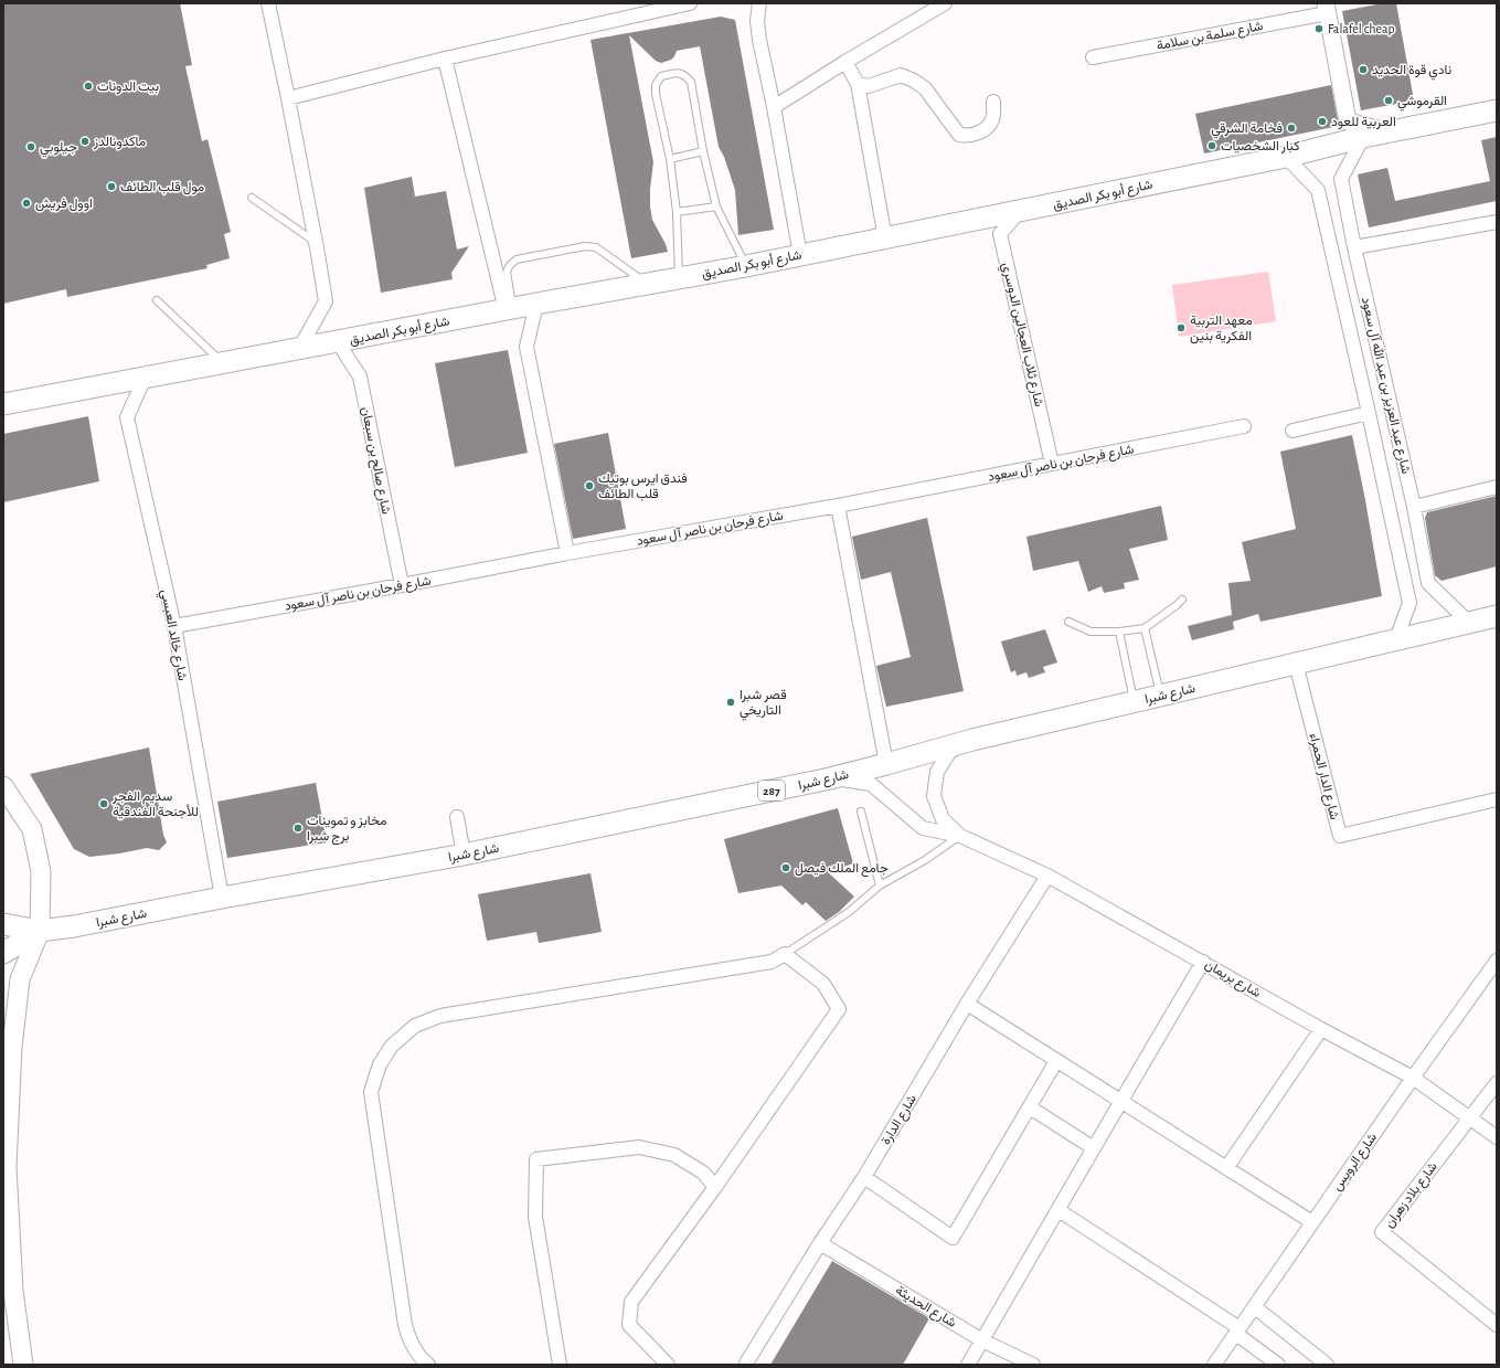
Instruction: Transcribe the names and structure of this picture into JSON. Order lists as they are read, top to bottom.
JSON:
{
  "streets": {
    "main road": ["شارع أبو بكر الصديق", "شارع شبرا", "287"],
    "street": [
      "شارع سلمة بن سلامة",
      "شارع ثلاب العجالين الدوسري",
      "شارع عبد العزيز بن عبد الله آل سعود",
      "شارع صالح بن سبعان",
      "شارع فرحان بن ناصر آل سعود",
      "شارع خالد العبسي",
      "شارع الدار الحمراء",
      "شارع بريمان",
      "شارع الدارة",
      "شارع الرويس",
      "شارع بلاد زهران",
      "شارع الحديثة"
    ]
  },
  "crossings": [
    ["شارع أبو بكر الصديق", "شارع ثلاب العجالين الدوسري"],
    ["شارع أبو بكر الصديق", "شارع عبد العزيز بن عبد الله آل سعود"],
    ["شارع أبو بكر الصديق", "شارع صالح بن سبعان"],
    ["شارع أبو بكر الصديق", "شارع خالد العبسي"],
    ["شارع ثلاب العجالين الدوسري", "شارع فرحان بن ناصر آل سعود"],
    ["شارع عبد العزيز بن عبد الله آل سعود", "شارع شبرا"],
    ["شارع صالح بن سبعان", "شارع فرحان بن ناصر آل سعود"],
    ["شارع فرحان بن ناصر آل سعود", "شارع خالد العبسي"],
    ["شارع خالد العبسي", "شارع شبرا"],
    ["شارع شبرا", "شارع الدار الحمراء"],
    ["شارع شبرا", "287"],
    ["شارع بريمان", "شارع الدارة"],
    ["شارع بريمان", "شارع الرويس"],
    ["شارع بريمان", "شارع بلاد زهران"],
    ["شارع الدارة", "شارع الحديثة"]
  ],
  "places": [
    "Falafel cheap",
    "نادي قوة الحديد",
    "بيت الدونات",
    "القرموشي",
    "العربية للعود",
    "فخامة الشرقي",
    "ماكدونالدز",
    "كبار الشخصيات",
    "جيلوبي",
    "مول قلب الطائف",
    "اوول فريش",
    "معهد التربية الفكرية بنين",
    "فندق ايرس بوتيك قلب الطائف",
    "قصر شبرا التاريخي",
    "سديم الفجر للأجنحة الفندقية",
    "مخابز و تموينات برج شبرا",
    "جامع الملك فيصل"
  ]
}
